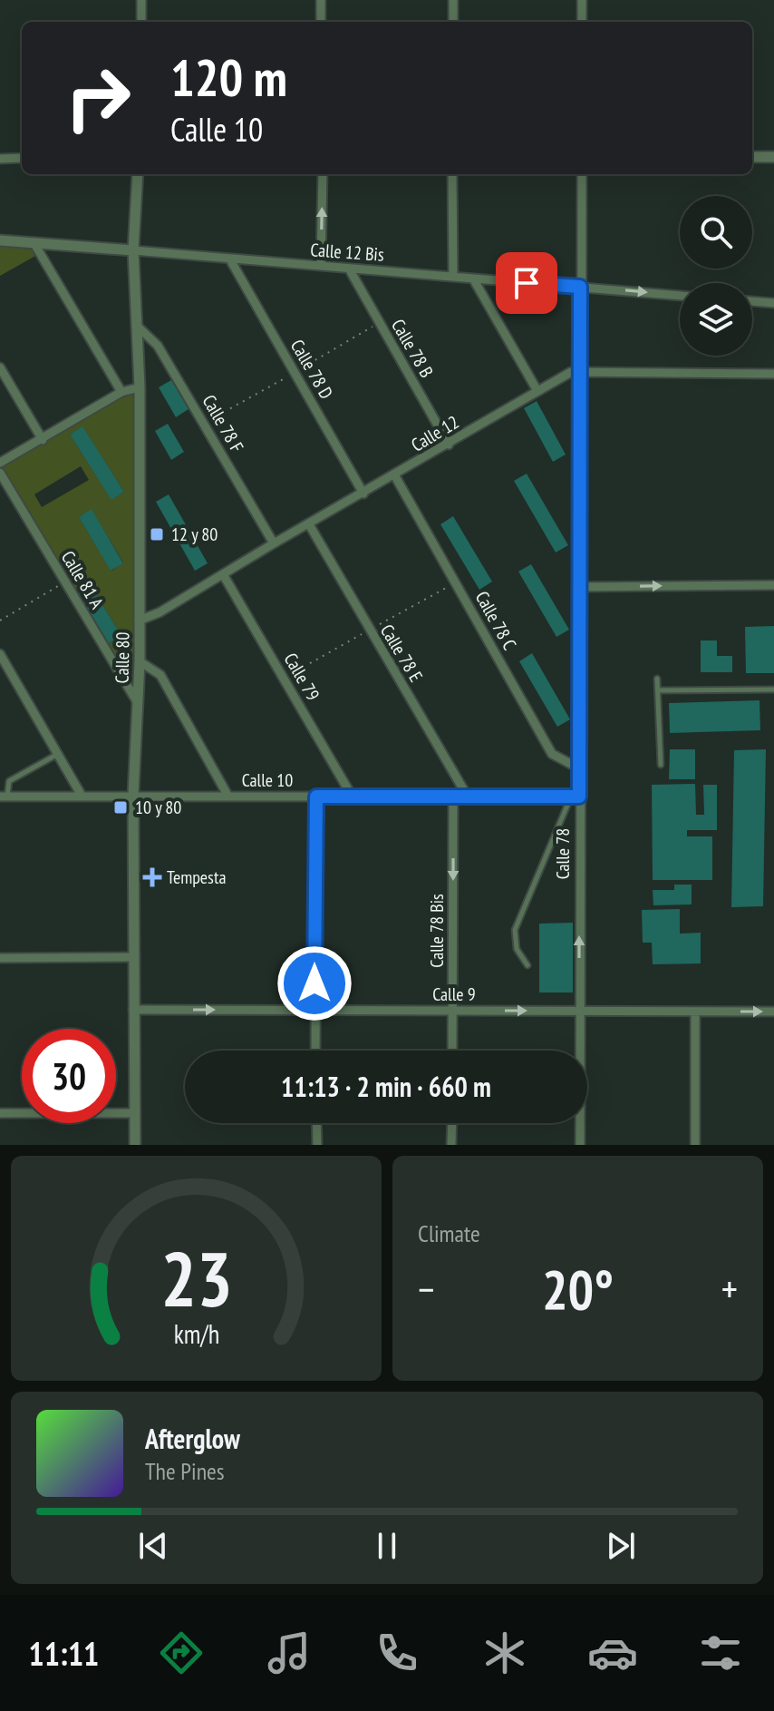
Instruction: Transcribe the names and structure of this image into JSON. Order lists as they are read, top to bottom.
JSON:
{
  "streets": {
    "street": [
      "Calle 12 Bis",
      "Calle 78 B",
      "Calle 78 D",
      "Calle 78 F",
      "Calle 12",
      "Calle 81 A",
      "Calle 78 C",
      "Calle 78 E",
      "Calle 80",
      "Calle 79",
      "Calle 10",
      "Calle 78",
      "Calle 78 Bis",
      "Calle 9"
    ]
  },
  "crossings": [
    ["Calle 12 Bis", "Calle 78 B"],
    ["Calle 12 Bis", "Calle 78 D"],
    ["Calle 12 Bis", "Calle 80"],
    ["Calle 12 Bis", "Calle 78"],
    ["Calle 78 B", "Calle 12"],
    ["Calle 78 D", "Calle 12"],
    ["Calle 78 F", "Calle 12"],
    ["Calle 78 F", "Calle 80"],
    ["Calle 12", "Calle 78 C"],
    ["Calle 12", "Calle 78 E"],
    ["Calle 12", "Calle 80"],
    ["Calle 12", "Calle 79"],
    ["Calle 12", "Calle 78"],
    ["Calle 81 A", "Calle 80"],
    ["Calle 78 C", "Calle 78"],
    ["Calle 78 E", "Calle 10"],
    ["Calle 80", "Calle 10"],
    ["Calle 80", "Calle 9"],
    ["Calle 79", "Calle 10"],
    ["Calle 10", "Calle 78"],
    ["Calle 10", "Calle 78 Bis"],
    ["Calle 78", "Calle 9"],
    ["Calle 78 Bis", "Calle 9"]
  ],
  "one_way": ["Calle 78 Bis", "Calle 9"],
  "places": {
    "transit": ["12 y 80", "10 y 80"],
    "health": ["Tempesta"]
  },
  "page": {
    "turn": ["120 m", "Calle 10"],
    "limit": "30",
    "trip": "11:13 · 2 min · 660 m",
    "tile": "Climate",
    "heat": ["−", "20°", "+"],
    "song": ["Afterglow", "The Pines"],
    "tabs": "11:11",
    "gauge": ["23", "km/h"]
  }
}
